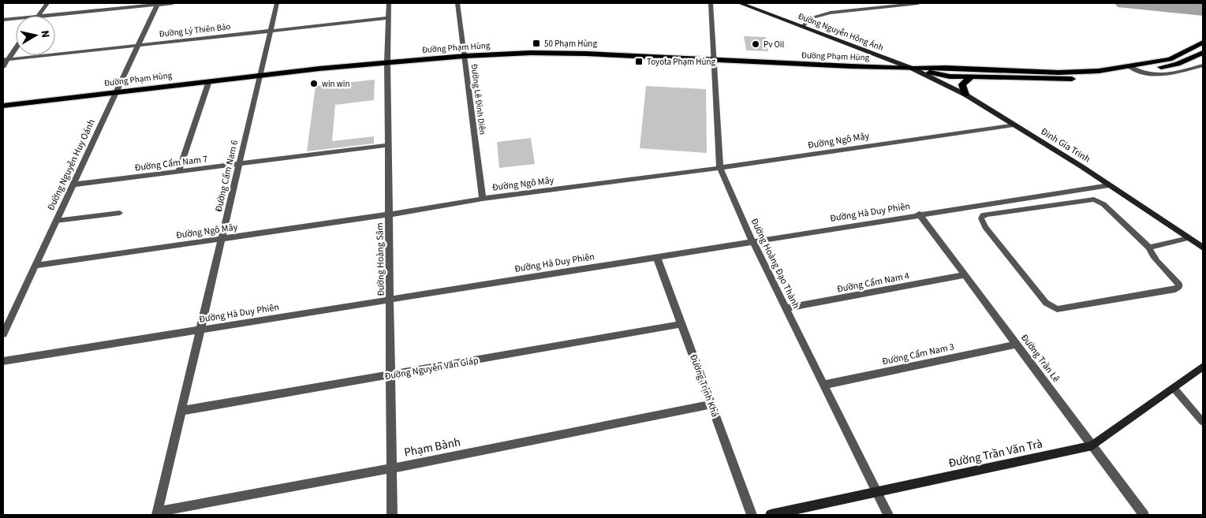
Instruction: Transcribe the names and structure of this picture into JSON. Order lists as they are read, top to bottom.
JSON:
{
  "streets": {
    "main road": ["Đường Phạm Hùng"],
    "street": [
      "Đường Lý Thiên Bảo",
      "Đường Nguyễn Hồng Ánh",
      "Đường Lê Đình Diên",
      "Đường Ngô Mây",
      "Đinh Gia Trinh",
      "Đường Cẩm Nam 7",
      "Đường Nguyễn Huy Oánh",
      "Đường Cẩm Nam 6",
      "Đường Hà Duy Phiên",
      "Đường Hoàng Sâm",
      "Đường Hoàng Đạo Thành",
      "Đường Cẩm Nam 4",
      "Đường Cẩm Nam 3",
      "Đường Trần Lê",
      "Đường Nguyễn Văn Giáp",
      "Đường Trịnh Khả",
      "Phạm Bành",
      "Đường Trần Văn Trà"
    ]
  },
  "crossings": [
    ["Đường Lý Thiên Bảo", "Đường Nguyễn Huy Oánh"],
    ["Đường Lý Thiên Bảo", "Đường Cẩm Nam 6"],
    ["Đường Lý Thiên Bảo", "Đường Hoàng Sâm"],
    ["Đường Nguyễn Hồng Ánh", "Đường Phạm Hùng"],
    ["Đường Nguyễn Hồng Ánh", "Đinh Gia Trinh"],
    ["Đường Phạm Hùng", "Đường Lê Đình Diên"],
    ["Đường Phạm Hùng", "Đinh Gia Trinh"],
    ["Đường Phạm Hùng", "Đường Nguyễn Huy Oánh"],
    ["Đường Phạm Hùng", "Đường Cẩm Nam 6"],
    ["Đường Phạm Hùng", "Đường Hoàng Sâm"],
    ["Đường Phạm Hùng", "Đường Hoàng Đạo Thành"],
    ["Đường Lê Đình Diên", "Đường Ngô Mây"],
    ["Đường Ngô Mây", "Đinh Gia Trinh"],
    ["Đường Ngô Mây", "Đường Nguyễn Huy Oánh"],
    ["Đường Ngô Mây", "Đường Cẩm Nam 6"],
    ["Đường Ngô Mây", "Đường Hoàng Sâm"],
    ["Đường Ngô Mây", "Đường Hoàng Đạo Thành"],
    ["Đinh Gia Trinh", "Đường Hà Duy Phiên"],
    ["Đường Cẩm Nam 7", "Đường Nguyễn Huy Oánh"],
    ["Đường Cẩm Nam 7", "Đường Cẩm Nam 6"],
    ["Đường Cẩm Nam 7", "Đường Hoàng Sâm"],
    ["Đường Cẩm Nam 6", "Đường Hà Duy Phiên"],
    ["Đường Cẩm Nam 6", "Đường Nguyễn Văn Giáp"],
    ["Đường Cẩm Nam 6", "Phạm Bành"],
    ["Đường Hà Duy Phiên", "Đường Hoàng Sâm"],
    ["Đường Hà Duy Phiên", "Đường Hoàng Đạo Thành"],
    ["Đường Hà Duy Phiên", "Đường Trần Lê"],
    ["Đường Hà Duy Phiên", "Đường Trịnh Khả"],
    ["Đường Hoàng Sâm", "Đường Nguyễn Văn Giáp"],
    ["Đường Hoàng Sâm", "Phạm Bành"],
    ["Đường Hoàng Đạo Thành", "Đường Cẩm Nam 4"],
    ["Đường Hoàng Đạo Thành", "Đường Cẩm Nam 3"],
    ["Đường Hoàng Đạo Thành", "Đường Trần Văn Trà"],
    ["Đường Cẩm Nam 4", "Đường Trần Lê"],
    ["Đường Cẩm Nam 3", "Đường Trần Lê"],
    ["Đường Trần Lê", "Đường Trần Văn Trà"],
    ["Đường Nguyễn Văn Giáp", "Đường Trịnh Khả"],
    ["Đường Trịnh Khả", "Phạm Bành"]
  ],
  "places": {
    "transit": ["50 Phạm Hùng", "Toyota Phạm Hùng"],
    "other": ["Pv Oil", "win win"]
  },
  "north": "right"
}
